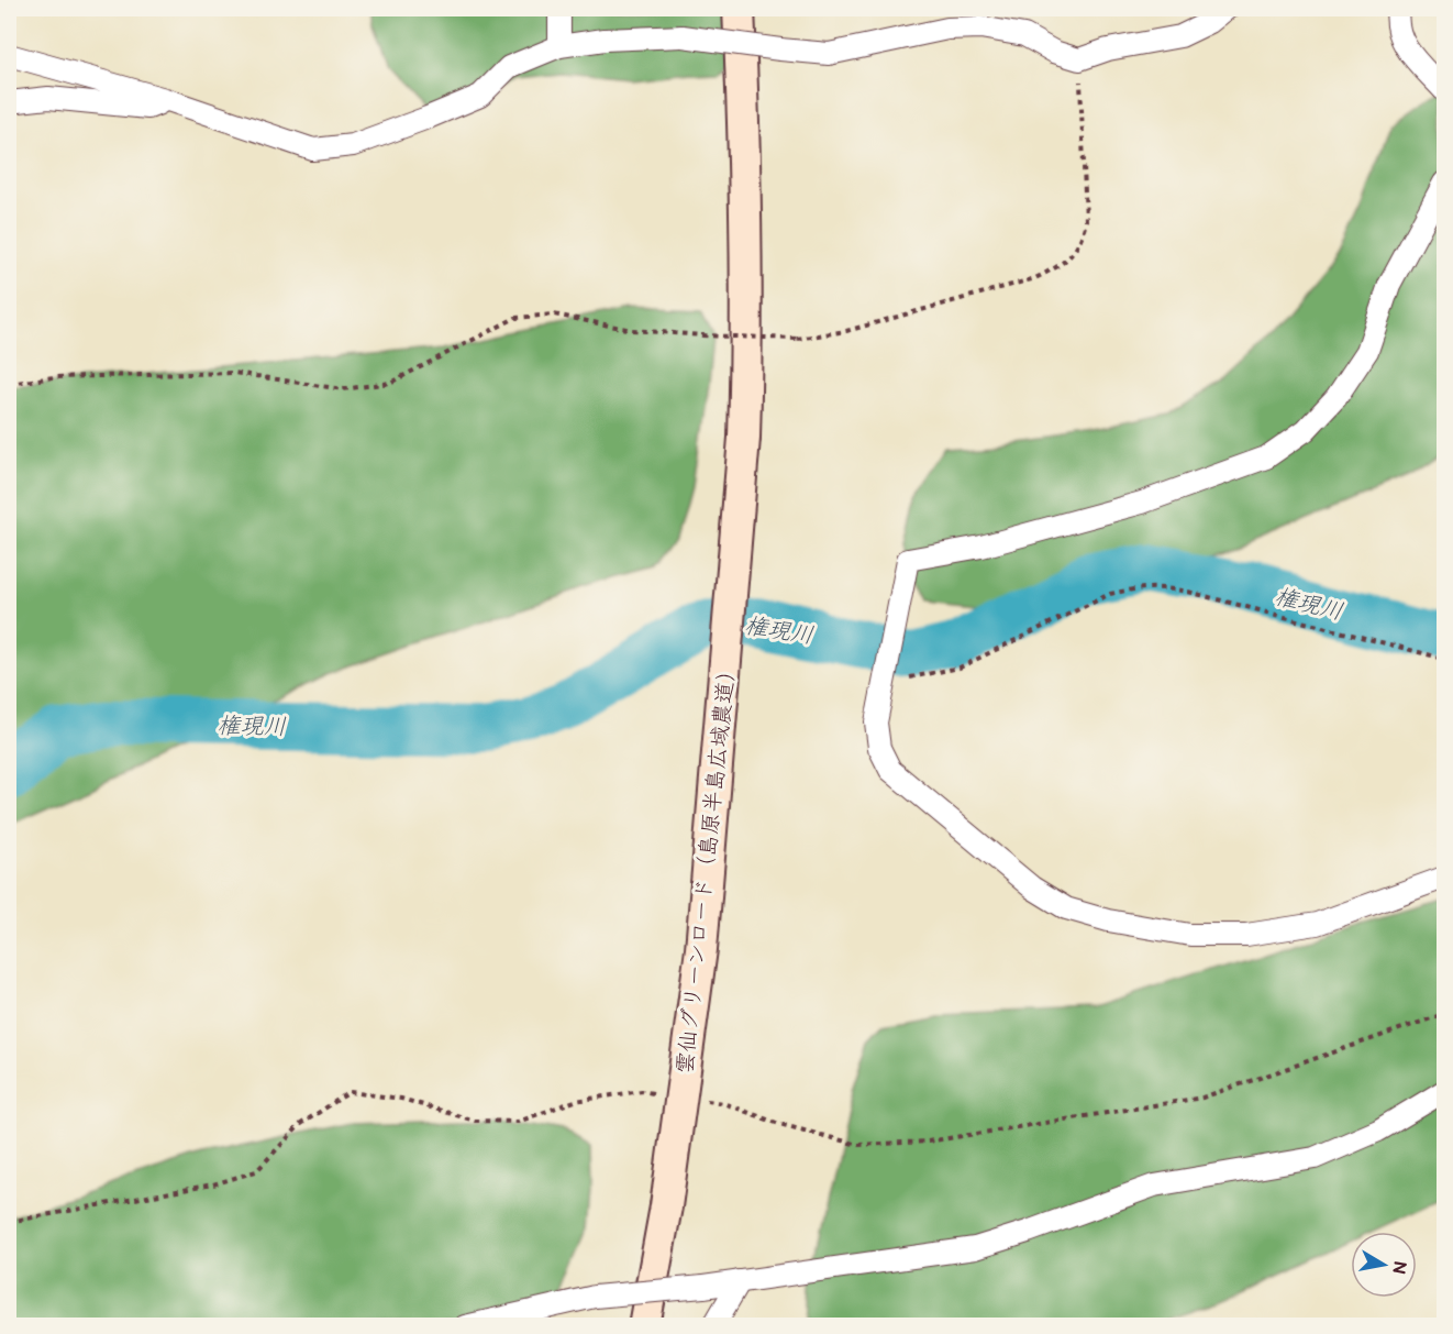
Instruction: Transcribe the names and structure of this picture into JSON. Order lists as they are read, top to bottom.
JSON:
{
  "streets": {
    "street": ["雲仙グリーンロード（島原半島広域農道）"]
  },
  "water": ["権現川"],
  "north": "right"
}
